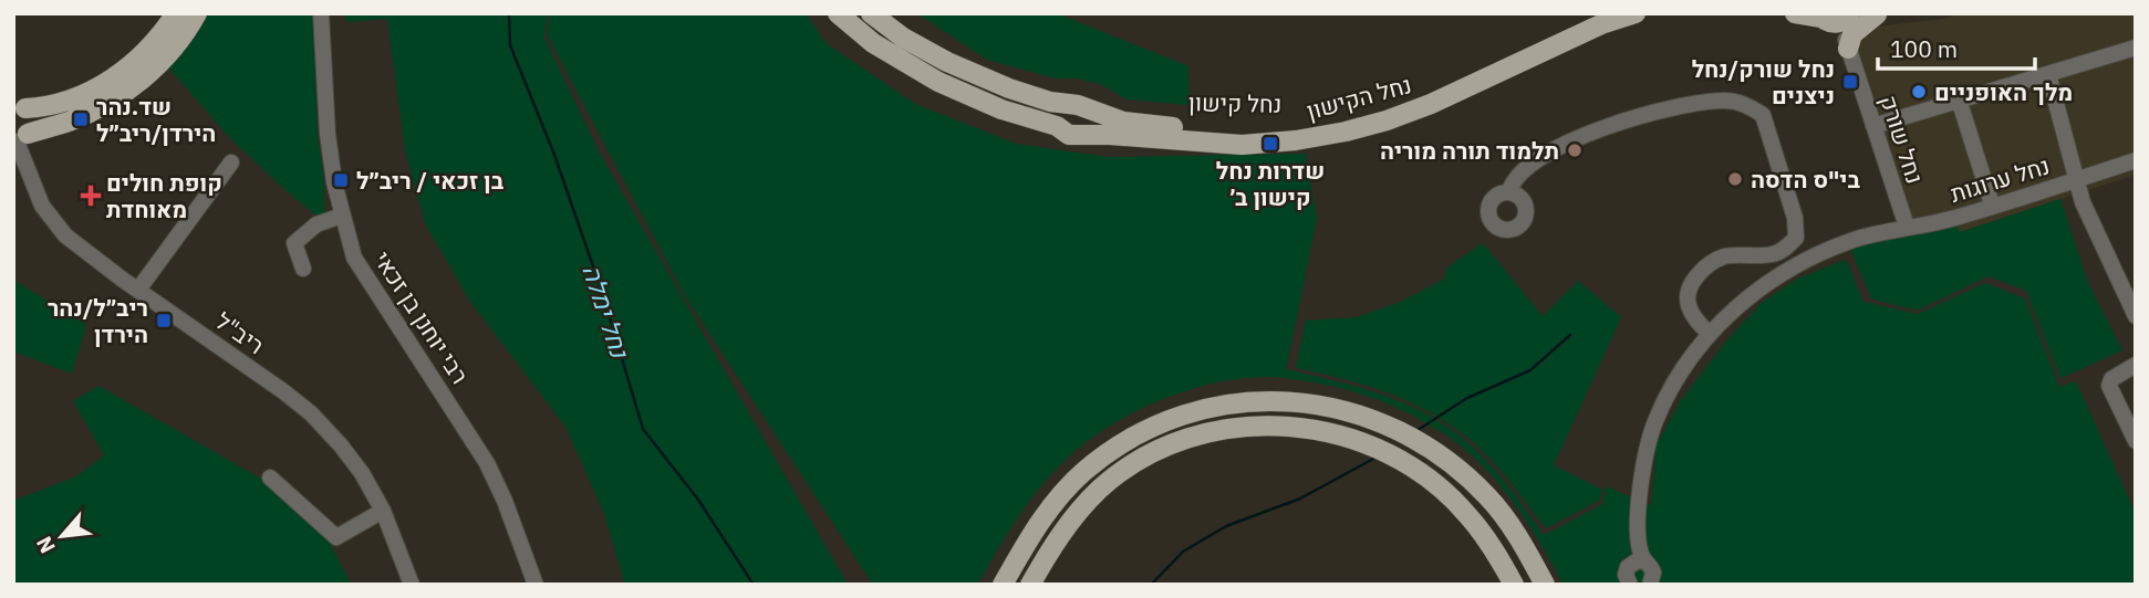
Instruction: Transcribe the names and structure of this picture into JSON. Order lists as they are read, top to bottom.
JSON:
{
  "streets": {
    "main road": ["נחל הקישון", "נחל קישון"],
    "street": [
      "נחל שורק",
      "נחל ערוגות",
      "רבי יוחנן בן זכאי",
      "ריב\"ל"
    ]
  },
  "crossings": [
    ["נחל שורק", "נחל ערוגות"]
  ],
  "water": ["נחל ימלה"],
  "places": {
    "transit": [
      "נחל שורק/נחל ניצנים",
      "שד.נהר הירדן/ריב״ל",
      "שדרות נחל קישון ב׳",
      "בן זכאי / ריב״ל",
      "ריב״ל/נהר הירדן"
    ],
    "other": ["מלך האופניים", "תלמוד תורה מוריה", "בי\"ס הדסה"],
    "health": ["קופת חולים מאוחדת"]
  },
  "scale_bar": "100 m",
  "north": "bottom left"
}
